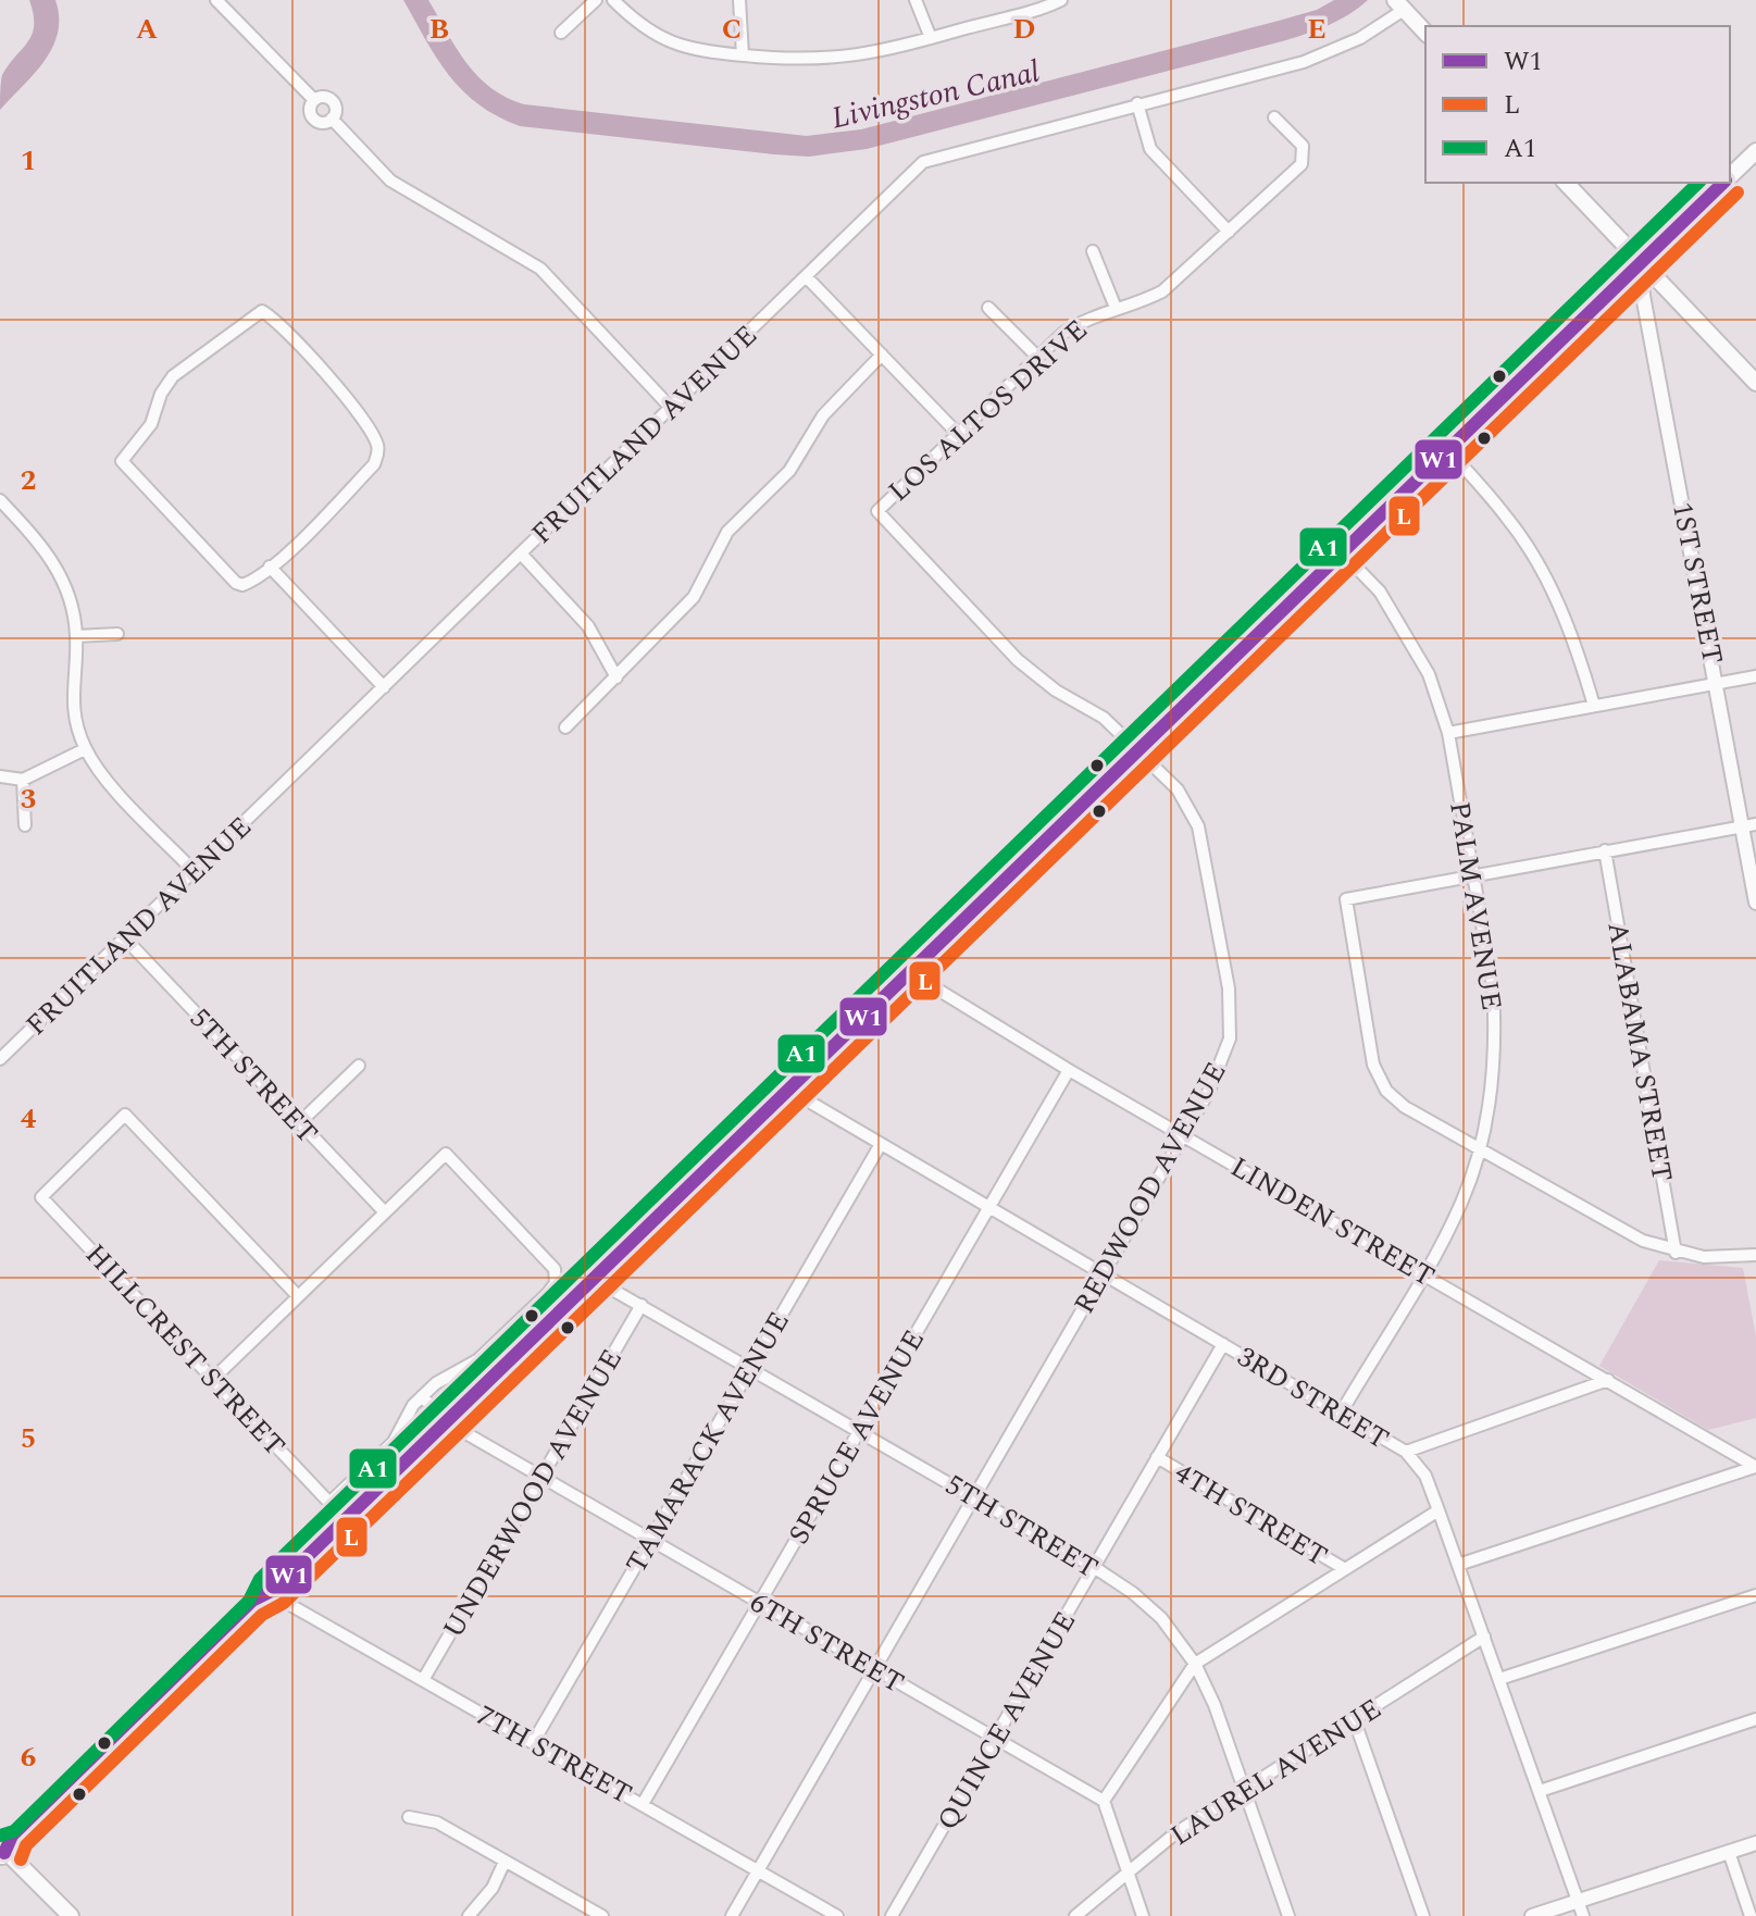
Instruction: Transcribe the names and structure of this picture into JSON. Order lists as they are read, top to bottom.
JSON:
{
  "streets": {
    "street": [
      "LOS ALTOS DRIVE",
      "FRUITLAND AVENUE",
      "1ST STREET",
      "PALM AVENUE",
      "ALABAMA STREET",
      "5TH STREET",
      "REDWOOD AVENUE",
      "LINDEN STREET",
      "HILLCREST STREET",
      "3RD STREET",
      "SPRUCE AVENUE",
      "TAMARACK AVENUE",
      "UNDERWOOD AVENUE",
      "4TH STREET",
      "6TH STREET",
      "QUINCE AVENUE",
      "7TH STREET",
      "LAUREL AVENUE"
    ]
  },
  "crossings": [
    ["LOS ALTOS DRIVE", "REDWOOD AVENUE"],
    ["FRUITLAND AVENUE", "5TH STREET"],
    ["PALM AVENUE", "LINDEN STREET"],
    ["PALM AVENUE", "3RD STREET"],
    ["5TH STREET", "REDWOOD AVENUE"],
    ["5TH STREET", "SPRUCE AVENUE"],
    ["5TH STREET", "TAMARACK AVENUE"],
    ["5TH STREET", "UNDERWOOD AVENUE"],
    ["5TH STREET", "QUINCE AVENUE"],
    ["5TH STREET", "LAUREL AVENUE"],
    ["REDWOOD AVENUE", "LINDEN STREET"],
    ["REDWOOD AVENUE", "3RD STREET"],
    ["REDWOOD AVENUE", "6TH STREET"],
    ["REDWOOD AVENUE", "7TH STREET"],
    ["LINDEN STREET", "SPRUCE AVENUE"],
    ["HILLCREST STREET", "6TH STREET"],
    ["3RD STREET", "SPRUCE AVENUE"],
    ["3RD STREET", "TAMARACK AVENUE"],
    ["3RD STREET", "QUINCE AVENUE"],
    ["3RD STREET", "LAUREL AVENUE"],
    ["SPRUCE AVENUE", "6TH STREET"],
    ["SPRUCE AVENUE", "7TH STREET"],
    ["TAMARACK AVENUE", "6TH STREET"],
    ["TAMARACK AVENUE", "7TH STREET"],
    ["UNDERWOOD AVENUE", "6TH STREET"],
    ["UNDERWOOD AVENUE", "7TH STREET"],
    ["4TH STREET", "QUINCE AVENUE"],
    ["6TH STREET", "QUINCE AVENUE"]
  ],
  "water": ["Livingston Canal"],
  "lines": ["transit line W1", "transit line A1", "transit line L"],
  "legend": ["W1", "L", "A1"],
  "grid": {
    "columns": [
      "A",
      "B",
      "C",
      "D",
      "E"
    ],
    "rows": [
      "1",
      "2",
      "3",
      "4",
      "5",
      "6"
    ]
  }
}
